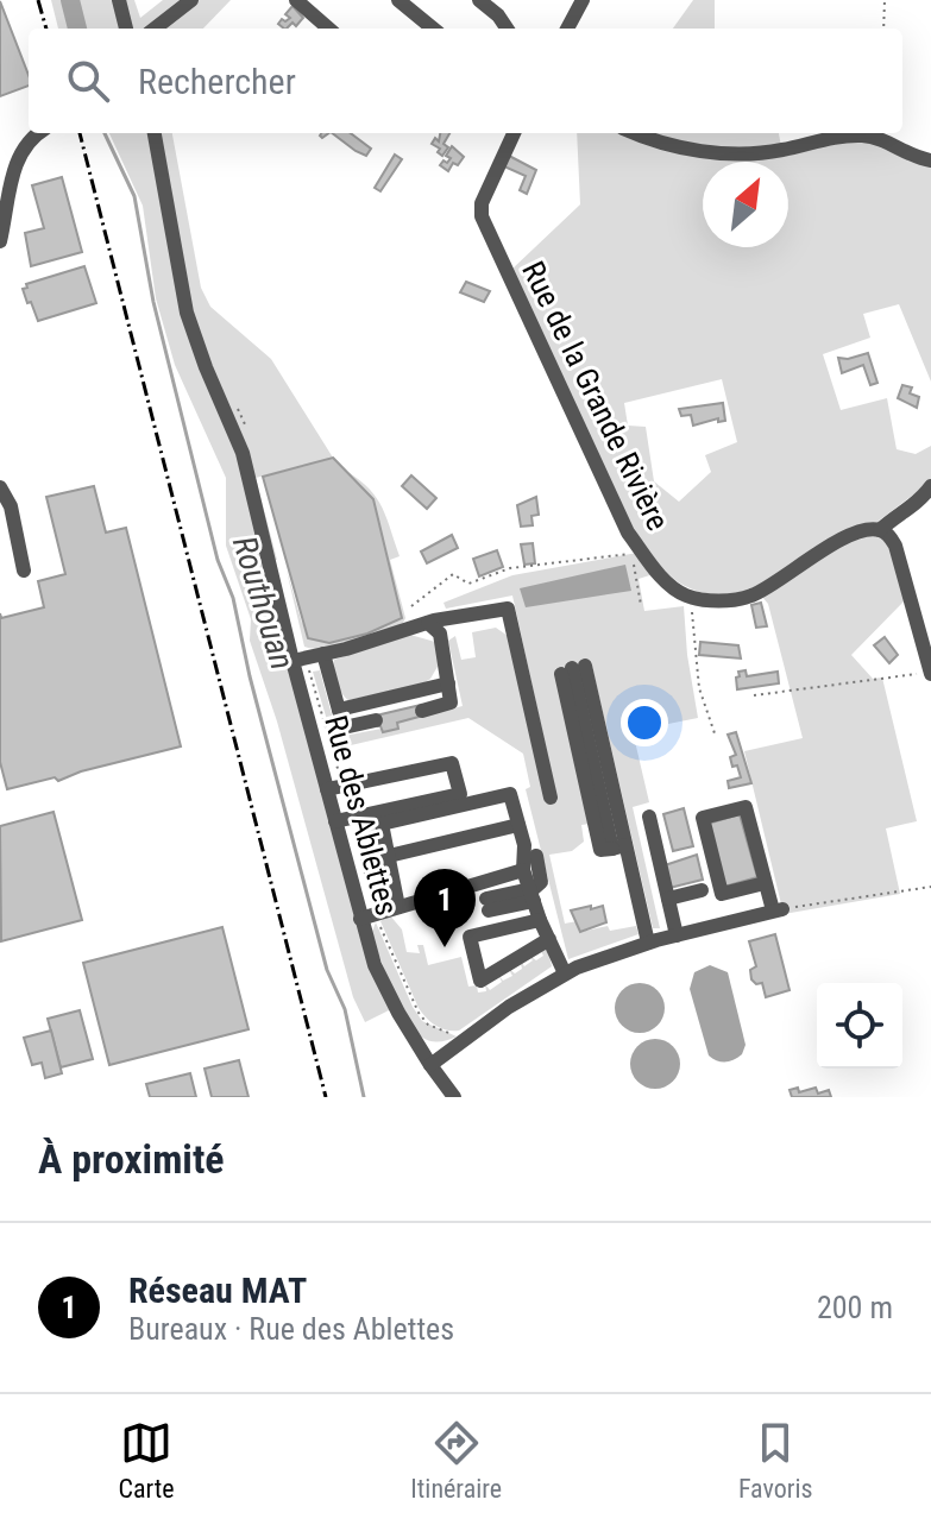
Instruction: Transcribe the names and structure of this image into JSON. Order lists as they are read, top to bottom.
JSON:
{
  "streets": {
    "street": ["Rue de la Grande Rivière", "Rue des Ablettes"]
  },
  "water": ["Routhouan"],
  "north": "top right",
  "page": {
    "search": "Rechercher",
    "pins": "1",
    "heading": "À proximité",
    "list": [
      {
        "mark": "1",
        "name": "Réseau MAT",
        "note": "Bureaux · Rue des Ablettes",
        "value": "200 m"
      }
    ],
    "nav": ["Carte", "Itinéraire", "Favoris"]
  }
}
